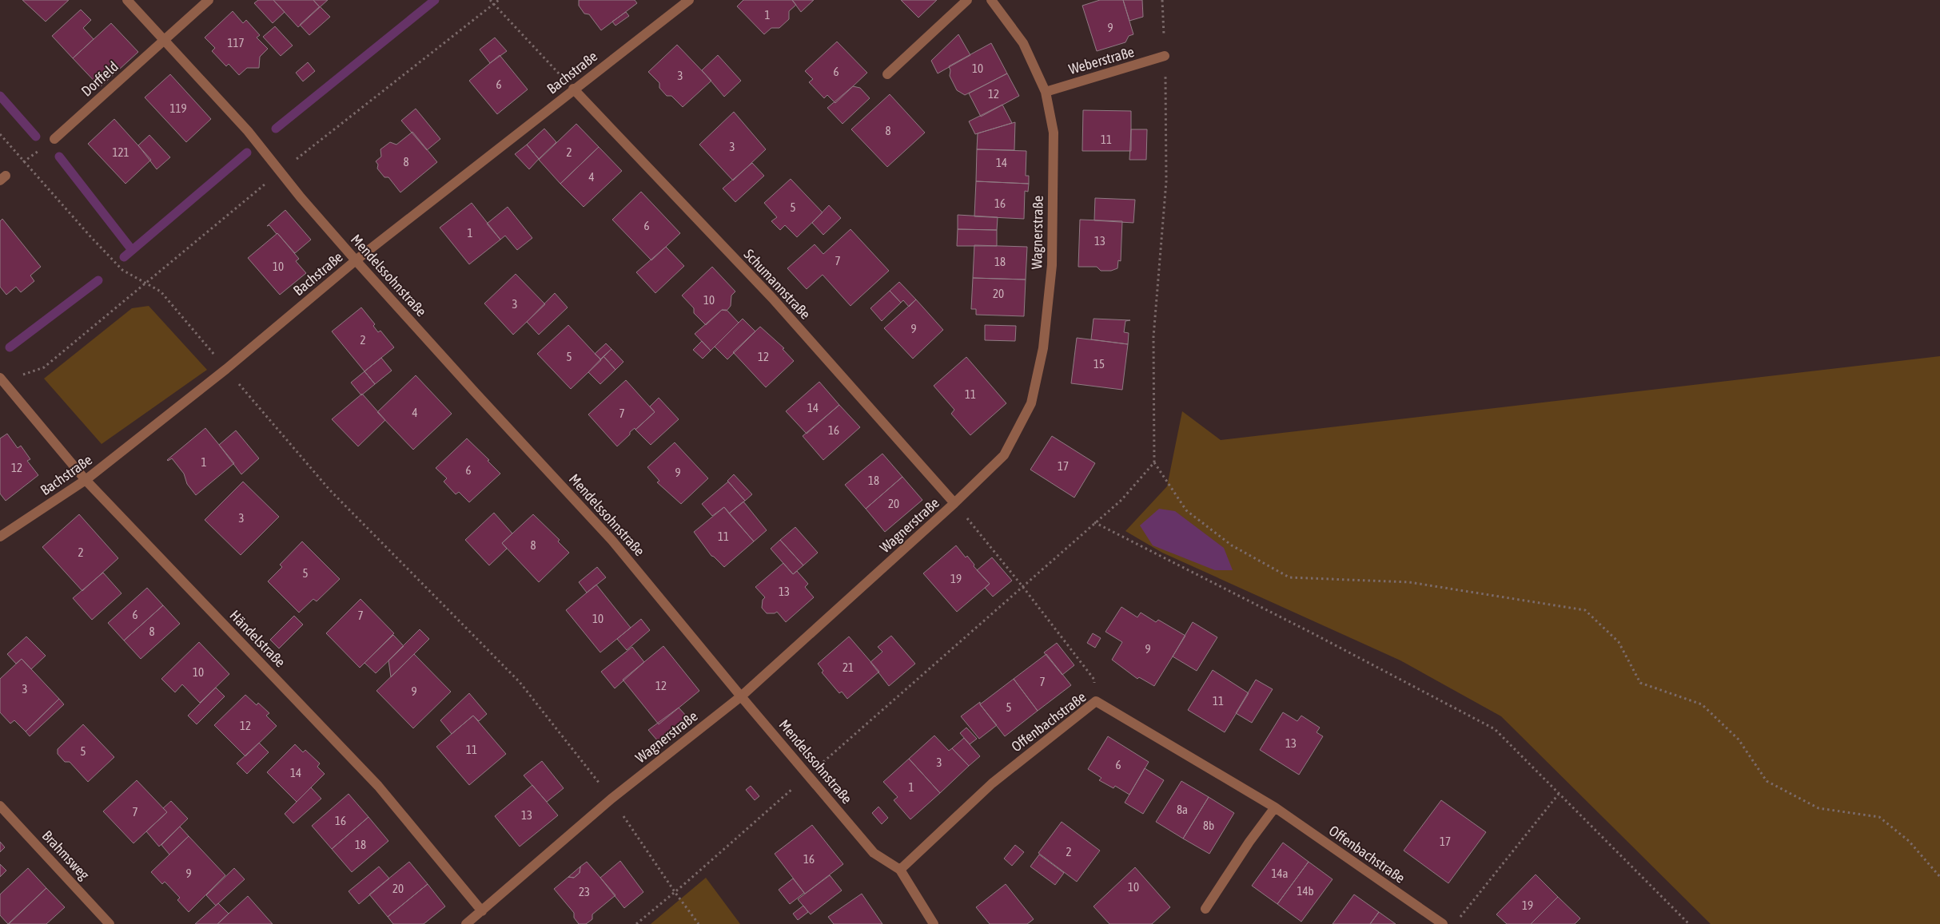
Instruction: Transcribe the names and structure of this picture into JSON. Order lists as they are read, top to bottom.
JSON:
{
  "streets": {
    "street": [
      "Weberstraße",
      "Bachstraße",
      "Dorffeld",
      "Wagnerstraße",
      "Mendelssohnstraße",
      "Schumannstraße",
      "Händelstraße",
      "Offenbachstraße",
      "Brahmsweg"
    ]
  },
  "crossings": [
    ["Weberstraße", "Wagnerstraße"],
    ["Bachstraße", "Mendelssohnstraße"],
    ["Bachstraße", "Schumannstraße"],
    ["Bachstraße", "Händelstraße"],
    ["Dorffeld", "Mendelssohnstraße"],
    ["Wagnerstraße", "Mendelssohnstraße"],
    ["Wagnerstraße", "Schumannstraße"],
    ["Wagnerstraße", "Händelstraße"],
    ["Mendelssohnstraße", "Offenbachstraße"]
  ],
  "house_numbers": [
    "1",
    "9",
    "117",
    "10",
    "6",
    "3",
    "6",
    "12",
    "119",
    "8",
    "11",
    "3",
    "121",
    "2",
    "8",
    "14",
    "4",
    "16",
    "5",
    "6",
    "1",
    "13",
    "7",
    "18",
    "10",
    "20",
    "10",
    "3",
    "9",
    "2",
    "5",
    "12",
    "15",
    "11",
    "14",
    "4",
    "7",
    "16",
    "1",
    "17",
    "12",
    "6",
    "9",
    "18",
    "20",
    "3",
    "11",
    "8",
    "2",
    "5",
    "19",
    "13",
    "6",
    "7",
    "10",
    "8",
    "9",
    "21",
    "10",
    "7",
    "12",
    "3",
    "9",
    "11",
    "5",
    "12",
    "13",
    "11",
    "5",
    "3",
    "6",
    "14",
    "1",
    "8a",
    "7",
    "13",
    "16",
    "8b",
    "17",
    "18",
    "2",
    "16",
    "9",
    "14a",
    "10",
    "20",
    "14b",
    "23",
    "19"
  ]
}
